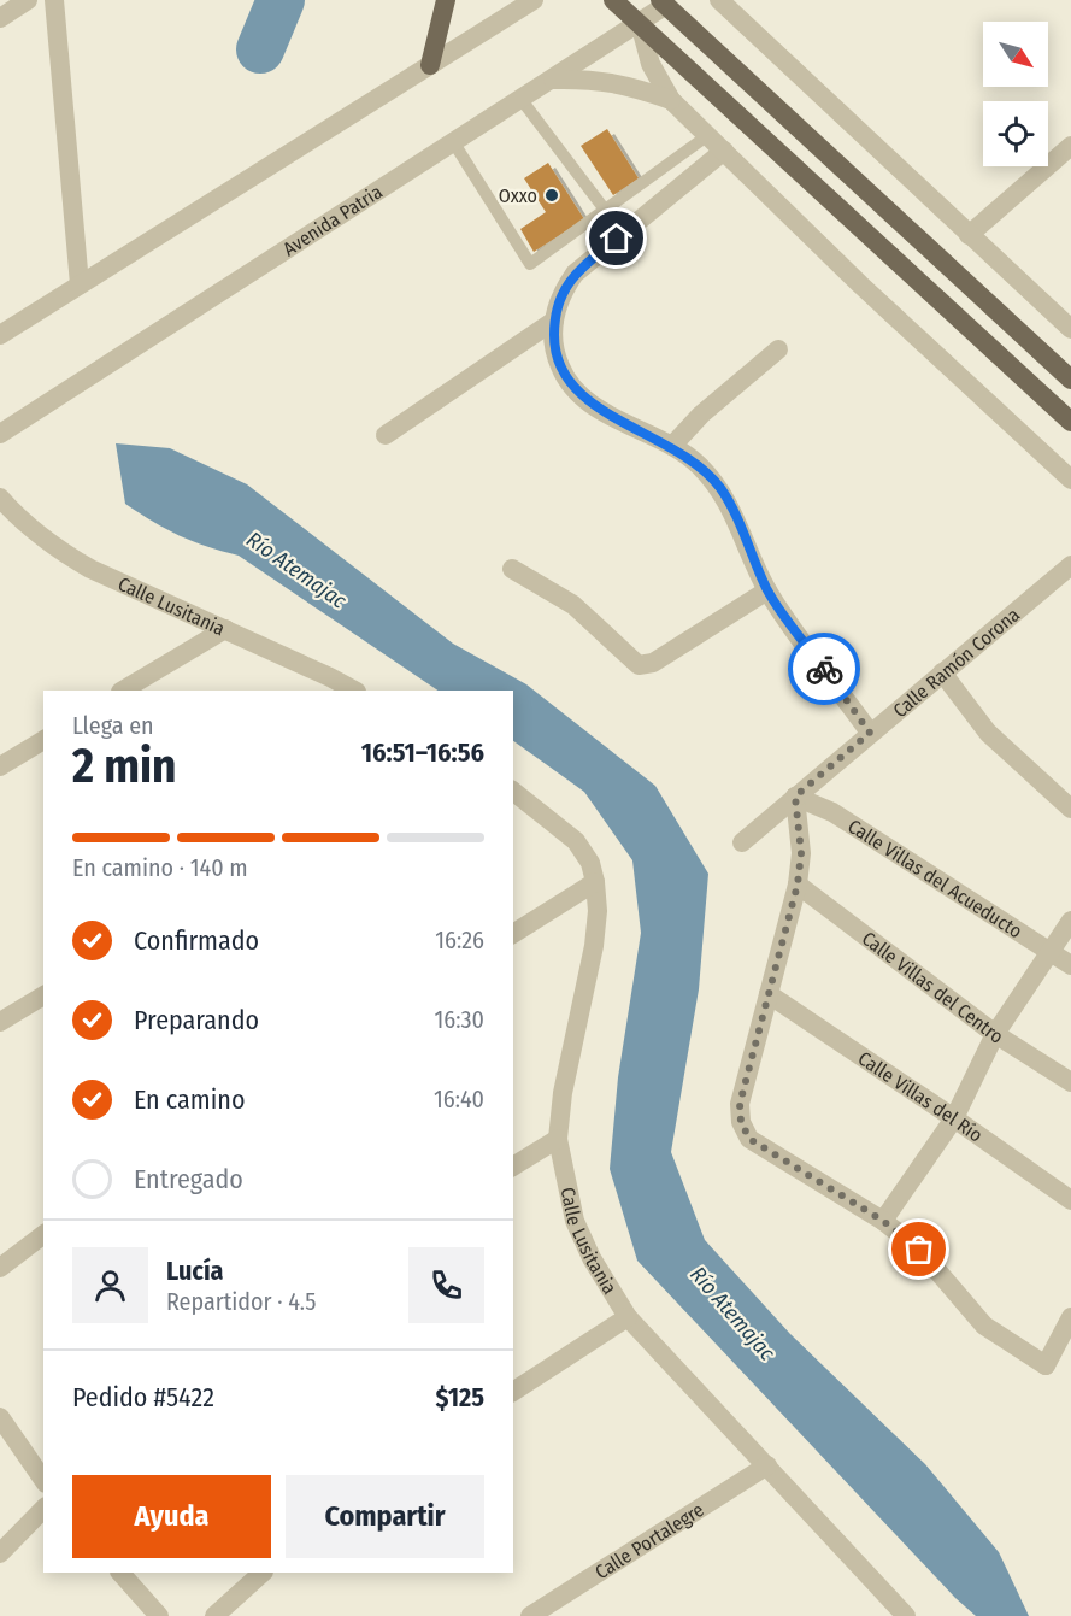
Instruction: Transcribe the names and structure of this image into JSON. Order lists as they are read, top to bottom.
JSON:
{
  "streets": {
    "street": [
      "Avenida Patria",
      "Calle Lusitania",
      "Calle Ramón Corona",
      "Calle Villas del Acueducto",
      "Calle Villas del Centro",
      "Calle Villas del Río",
      "Calle Portalegre"
    ]
  },
  "crossings": [
    ["Calle Lusitania", "Calle Portalegre"],
    ["Calle Ramón Corona", "Calle Villas del Acueducto"]
  ],
  "water": ["Río Atemajac"],
  "places": ["Oxxo"],
  "north": "bottom right",
  "page": {
    "heading": ["2 min", "Llega en", "16:51–16:56"],
    "panel": [
      "Lucía",
      "Repartidor · 4.5",
      "Pedido #5422",
      "$125"
    ],
    "bar": "En camino · 140 m",
    "list": [
      ["Confirmado", "16:26"],
      ["Preparando", "16:30"],
      ["En camino", "16:40"],
      "Entregado"
    ],
    "buttons": ["Ayuda", "Compartir"]
  }
}
